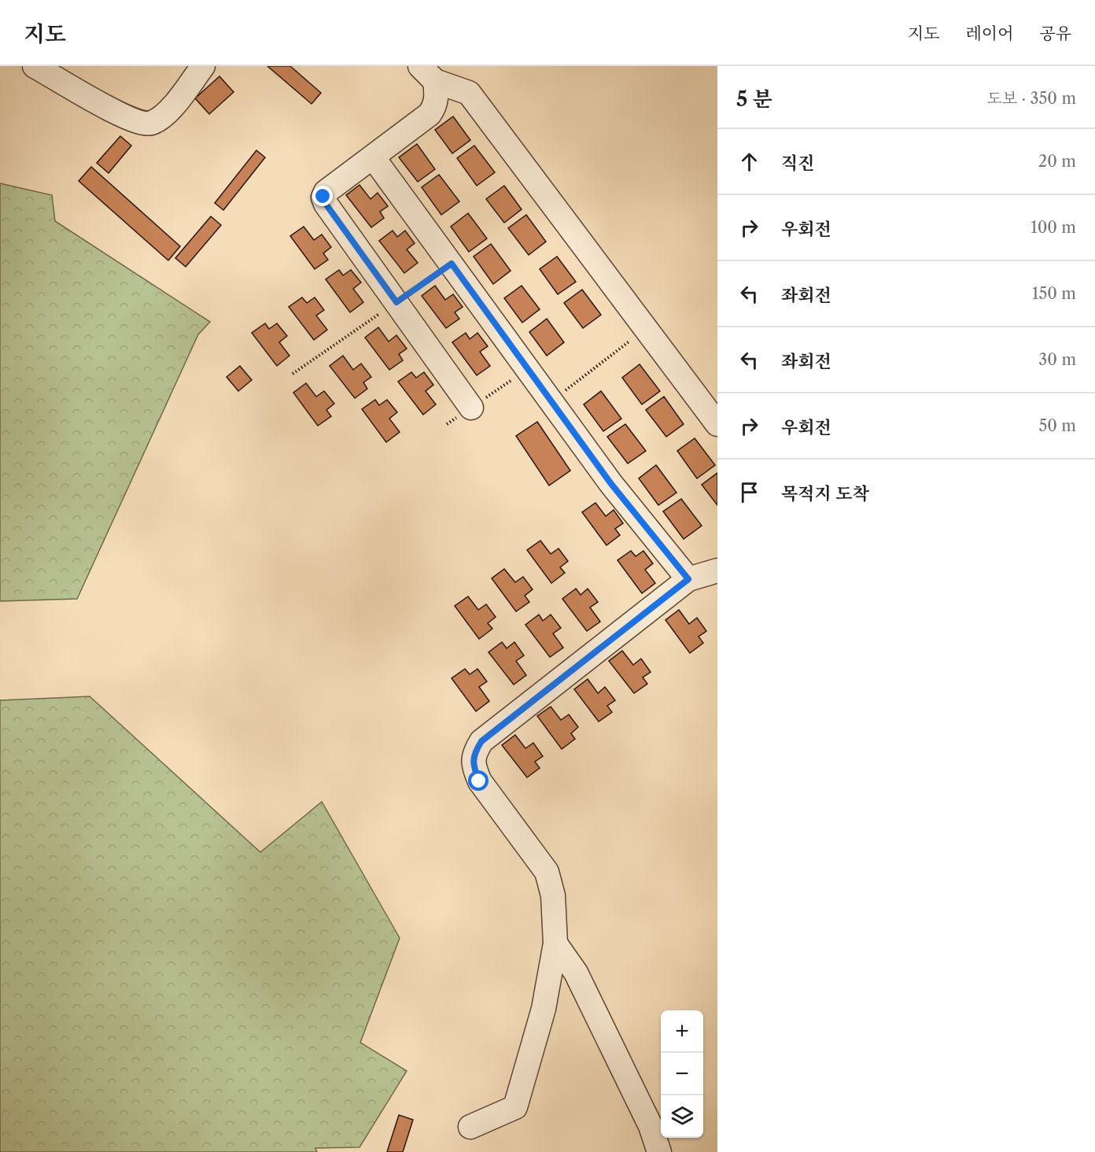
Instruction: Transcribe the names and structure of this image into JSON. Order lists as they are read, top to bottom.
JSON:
{
  "page": {
    "header": "지도",
    "nav": ["지도", "레이어", "공유"],
    "heading": ["5 분", "도보 · 350 m"],
    "list": [
      ["직진", "20 m"],
      ["우회전", "100 m"],
      ["좌회전", "150 m"],
      ["좌회전", "30 m"],
      ["우회전", "50 m"],
      "목적지 도착"
    ],
    "map_buttons": ["+", "−"]
  }
}
